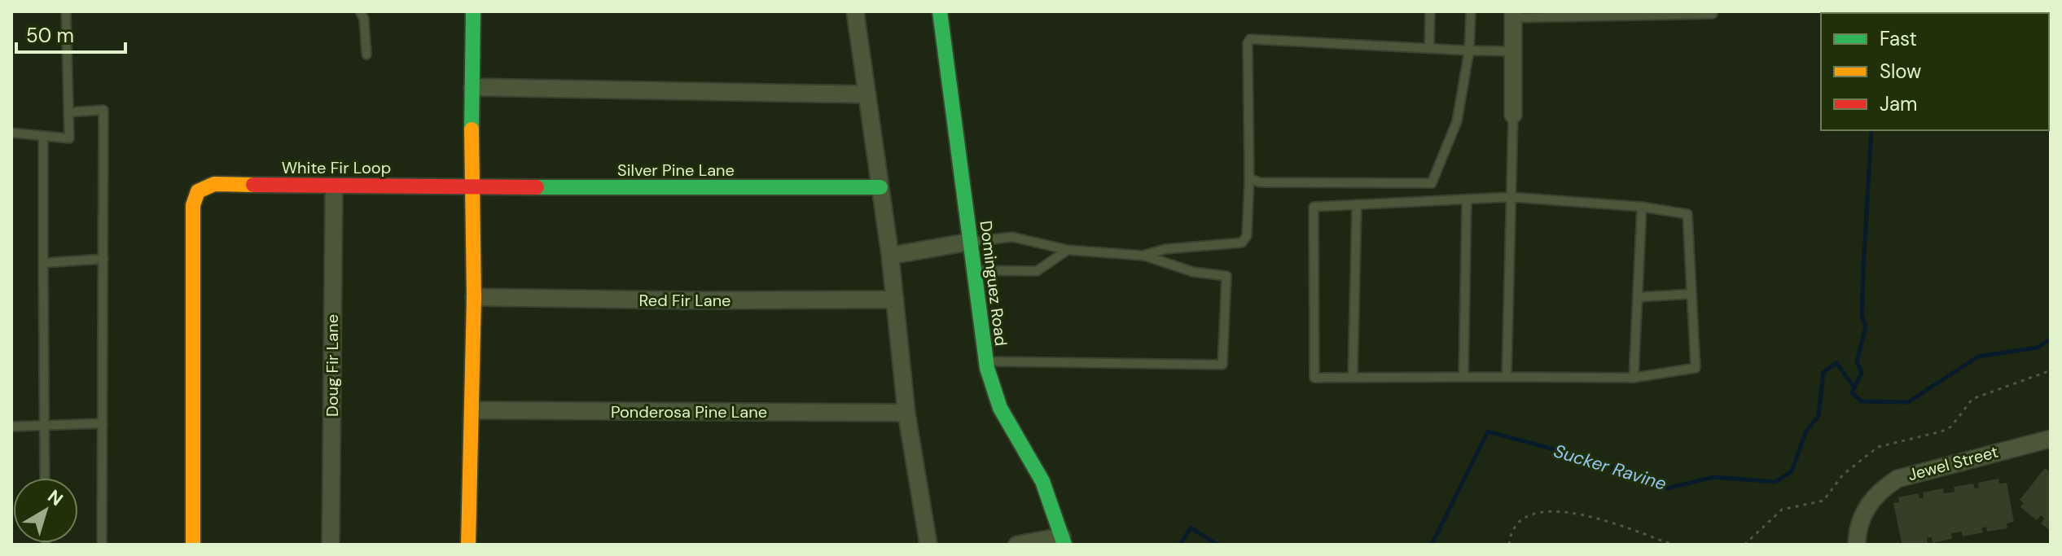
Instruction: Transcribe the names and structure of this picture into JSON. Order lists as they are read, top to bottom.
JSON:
{
  "streets": {
    "street": [
      "White Fir Loop",
      "Silver Pine Lane",
      "Dominguez Road",
      "Red Fir Lane",
      "Doug Fir Lane",
      "Ponderosa Pine Lane",
      "Jewel Street"
    ]
  },
  "crossings": [
    ["White Fir Loop", "Silver Pine Lane"],
    ["White Fir Loop", "Doug Fir Lane"]
  ],
  "water": ["Sucker Ravine"],
  "legend": ["Fast", "Slow", "Jam"],
  "scale_bar": "50 m",
  "north": "top right"
}
